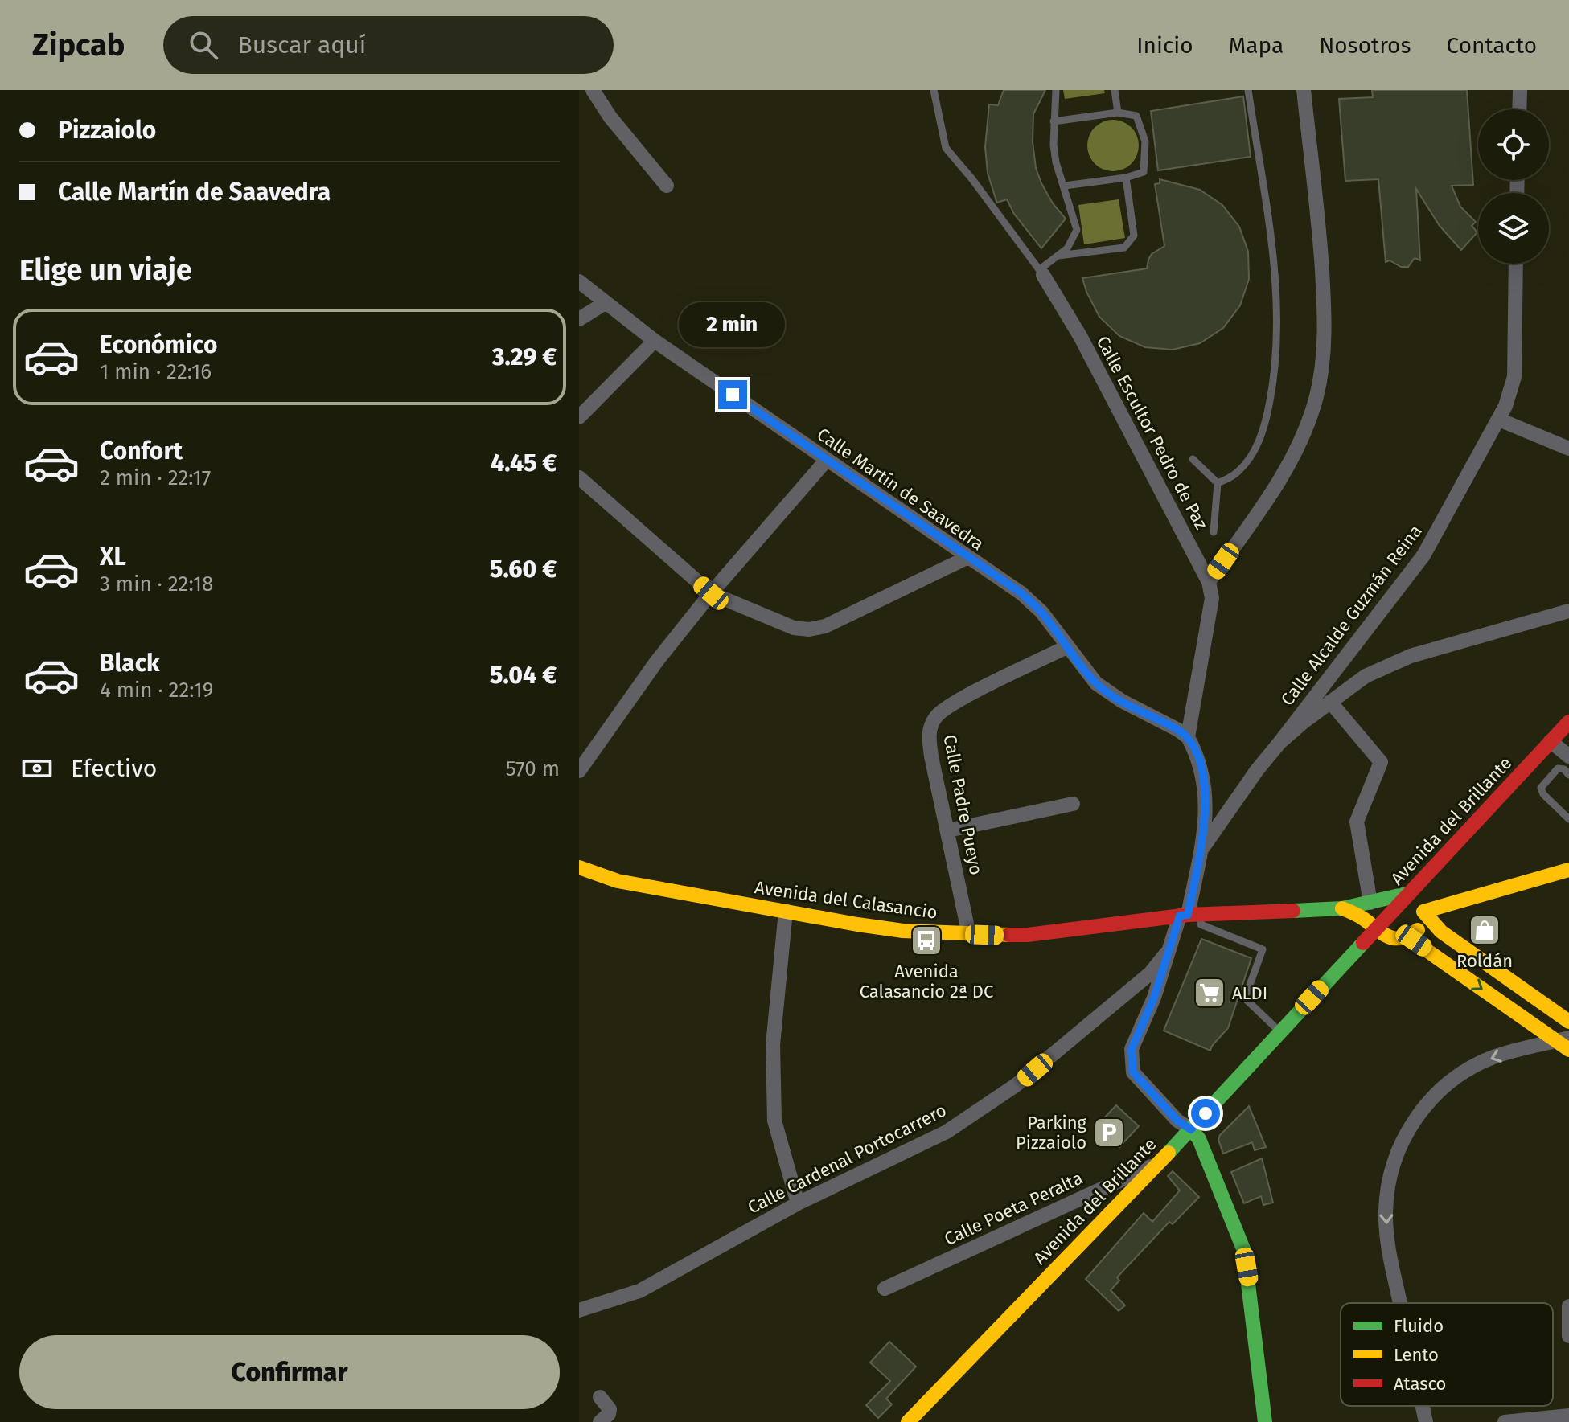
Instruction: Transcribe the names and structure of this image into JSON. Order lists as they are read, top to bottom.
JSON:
{
  "streets": {
    "street": [
      "Calle Escultor Pedro de Paz",
      "Calle Martín de Saavedra",
      "Calle Alcalde Guzmán Reina",
      "Calle Padre Pueyo",
      "Avenida del Brillante",
      "Avenida del Calasancio",
      "Calle Cardenal Portocarrero",
      "Calle Poeta Peralta"
    ]
  },
  "crossings": [
    ["Calle Escultor Pedro de Paz", "Calle Martín de Saavedra"],
    ["Calle Martín de Saavedra", "Calle Padre Pueyo"],
    ["Calle Padre Pueyo", "Avenida del Calasancio"],
    ["Avenida del Brillante", "Avenida del Calasancio"],
    ["Avenida del Brillante", "Calle Cardenal Portocarrero"],
    ["Avenida del Brillante", "Calle Poeta Peralta"],
    ["Avenida del Calasancio", "Calle Cardenal Portocarrero"]
  ],
  "places": {
    "shop": ["Roldán"],
    "bus stop": ["Avenida Calasancio 2ª DC"],
    "supermarket": ["ALDI"],
    "parking": ["Parking Pizzaiolo"]
  },
  "legend": ["Fluido", "Lento", "Atasco"],
  "page": {
    "header": "Zipcab",
    "search": "Buscar aquí",
    "nav": [
      "Inicio",
      "Mapa",
      "Nosotros",
      "Contacto"
    ],
    "banner": ["Pizzaiolo", "Calle Martín de Saavedra"],
    "heading": "Elige un viaje",
    "bubble": "2 min",
    "list": [
      {
        "name": "Económico",
        "note": "1 min · 22:16",
        "value": "3.29 €"
      },
      {
        "name": "Confort",
        "note": "2 min · 22:17",
        "value": "4.45 €"
      },
      {
        "name": "XL",
        "note": "3 min · 22:18",
        "value": "5.60 €"
      },
      {
        "name": "Black",
        "note": "4 min · 22:19",
        "value": "5.04 €"
      }
    ],
    "pay": ["Efectivo", "570 m"],
    "buttons": "Confirmar"
  }
}
